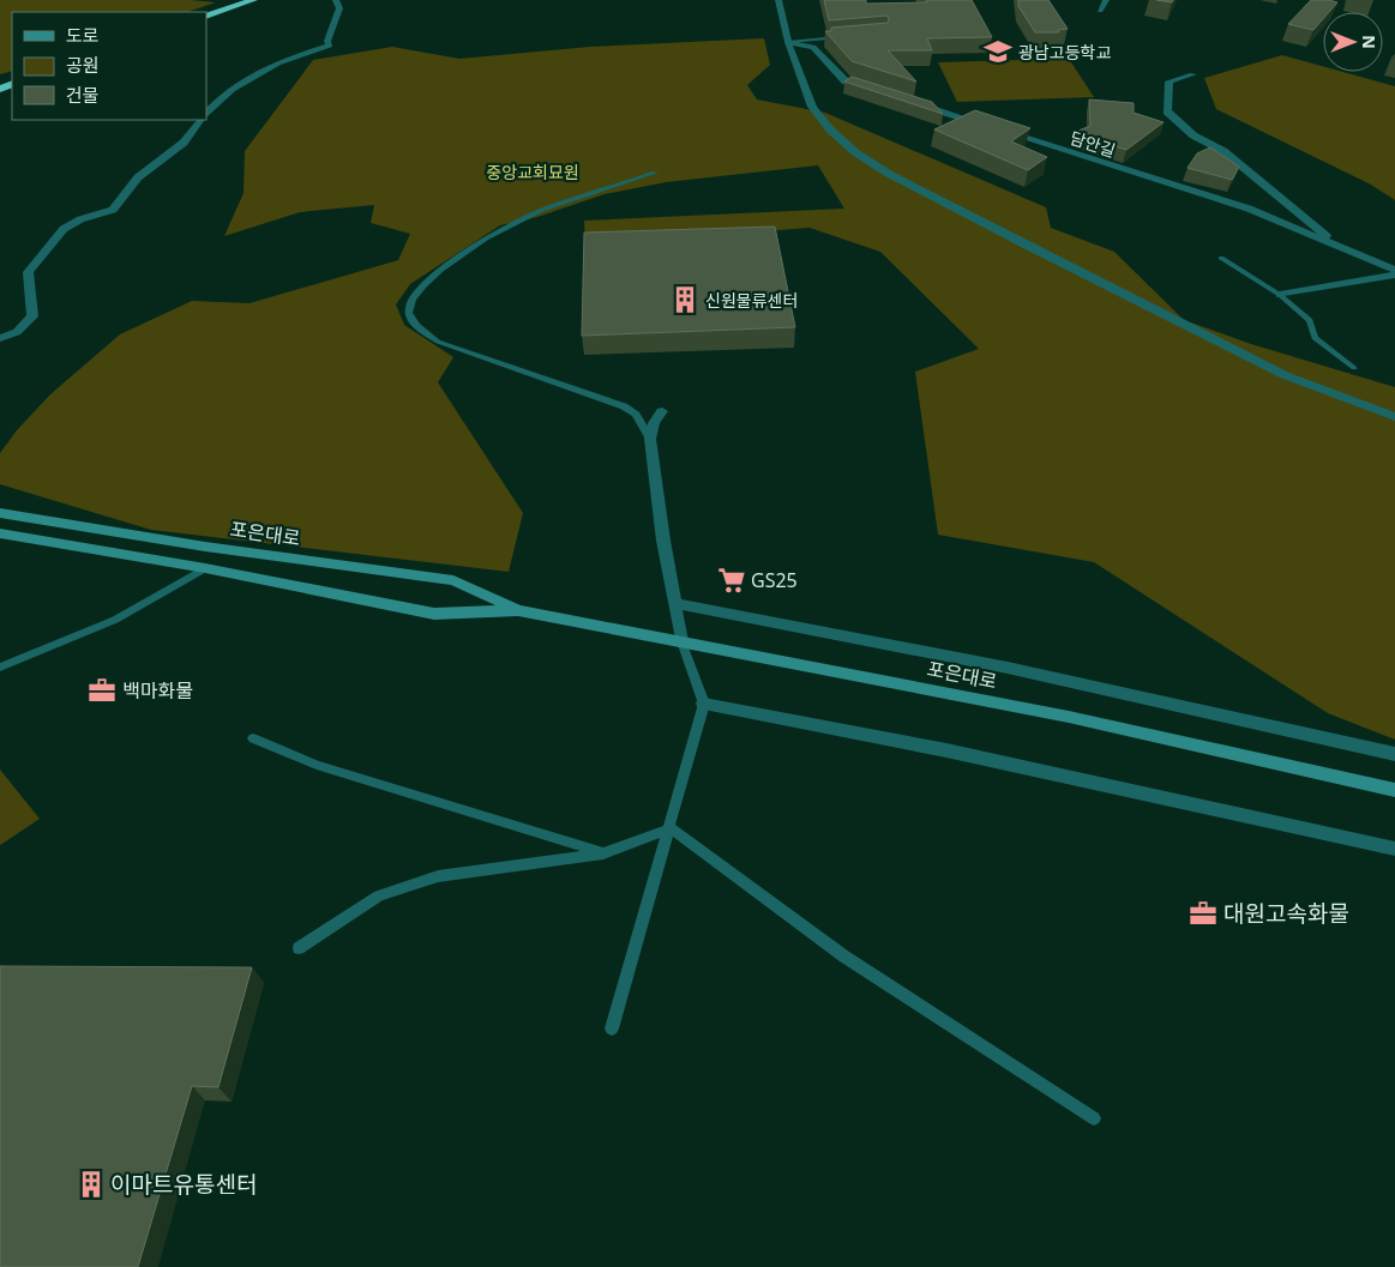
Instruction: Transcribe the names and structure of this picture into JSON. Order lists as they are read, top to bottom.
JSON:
{
  "streets": {
    "street": ["담안길", "포은대로"]
  },
  "parks": ["중앙교회묘원"],
  "places": {
    "school or university": ["광남고등학교"],
    "building": ["신원물류센터", "이마트유통센터"],
    "supermarket": ["GS25"],
    "office": ["백마화물", "대원고속화물"]
  },
  "legend": ["도로", "공원", "건물"],
  "north": "right"
}
